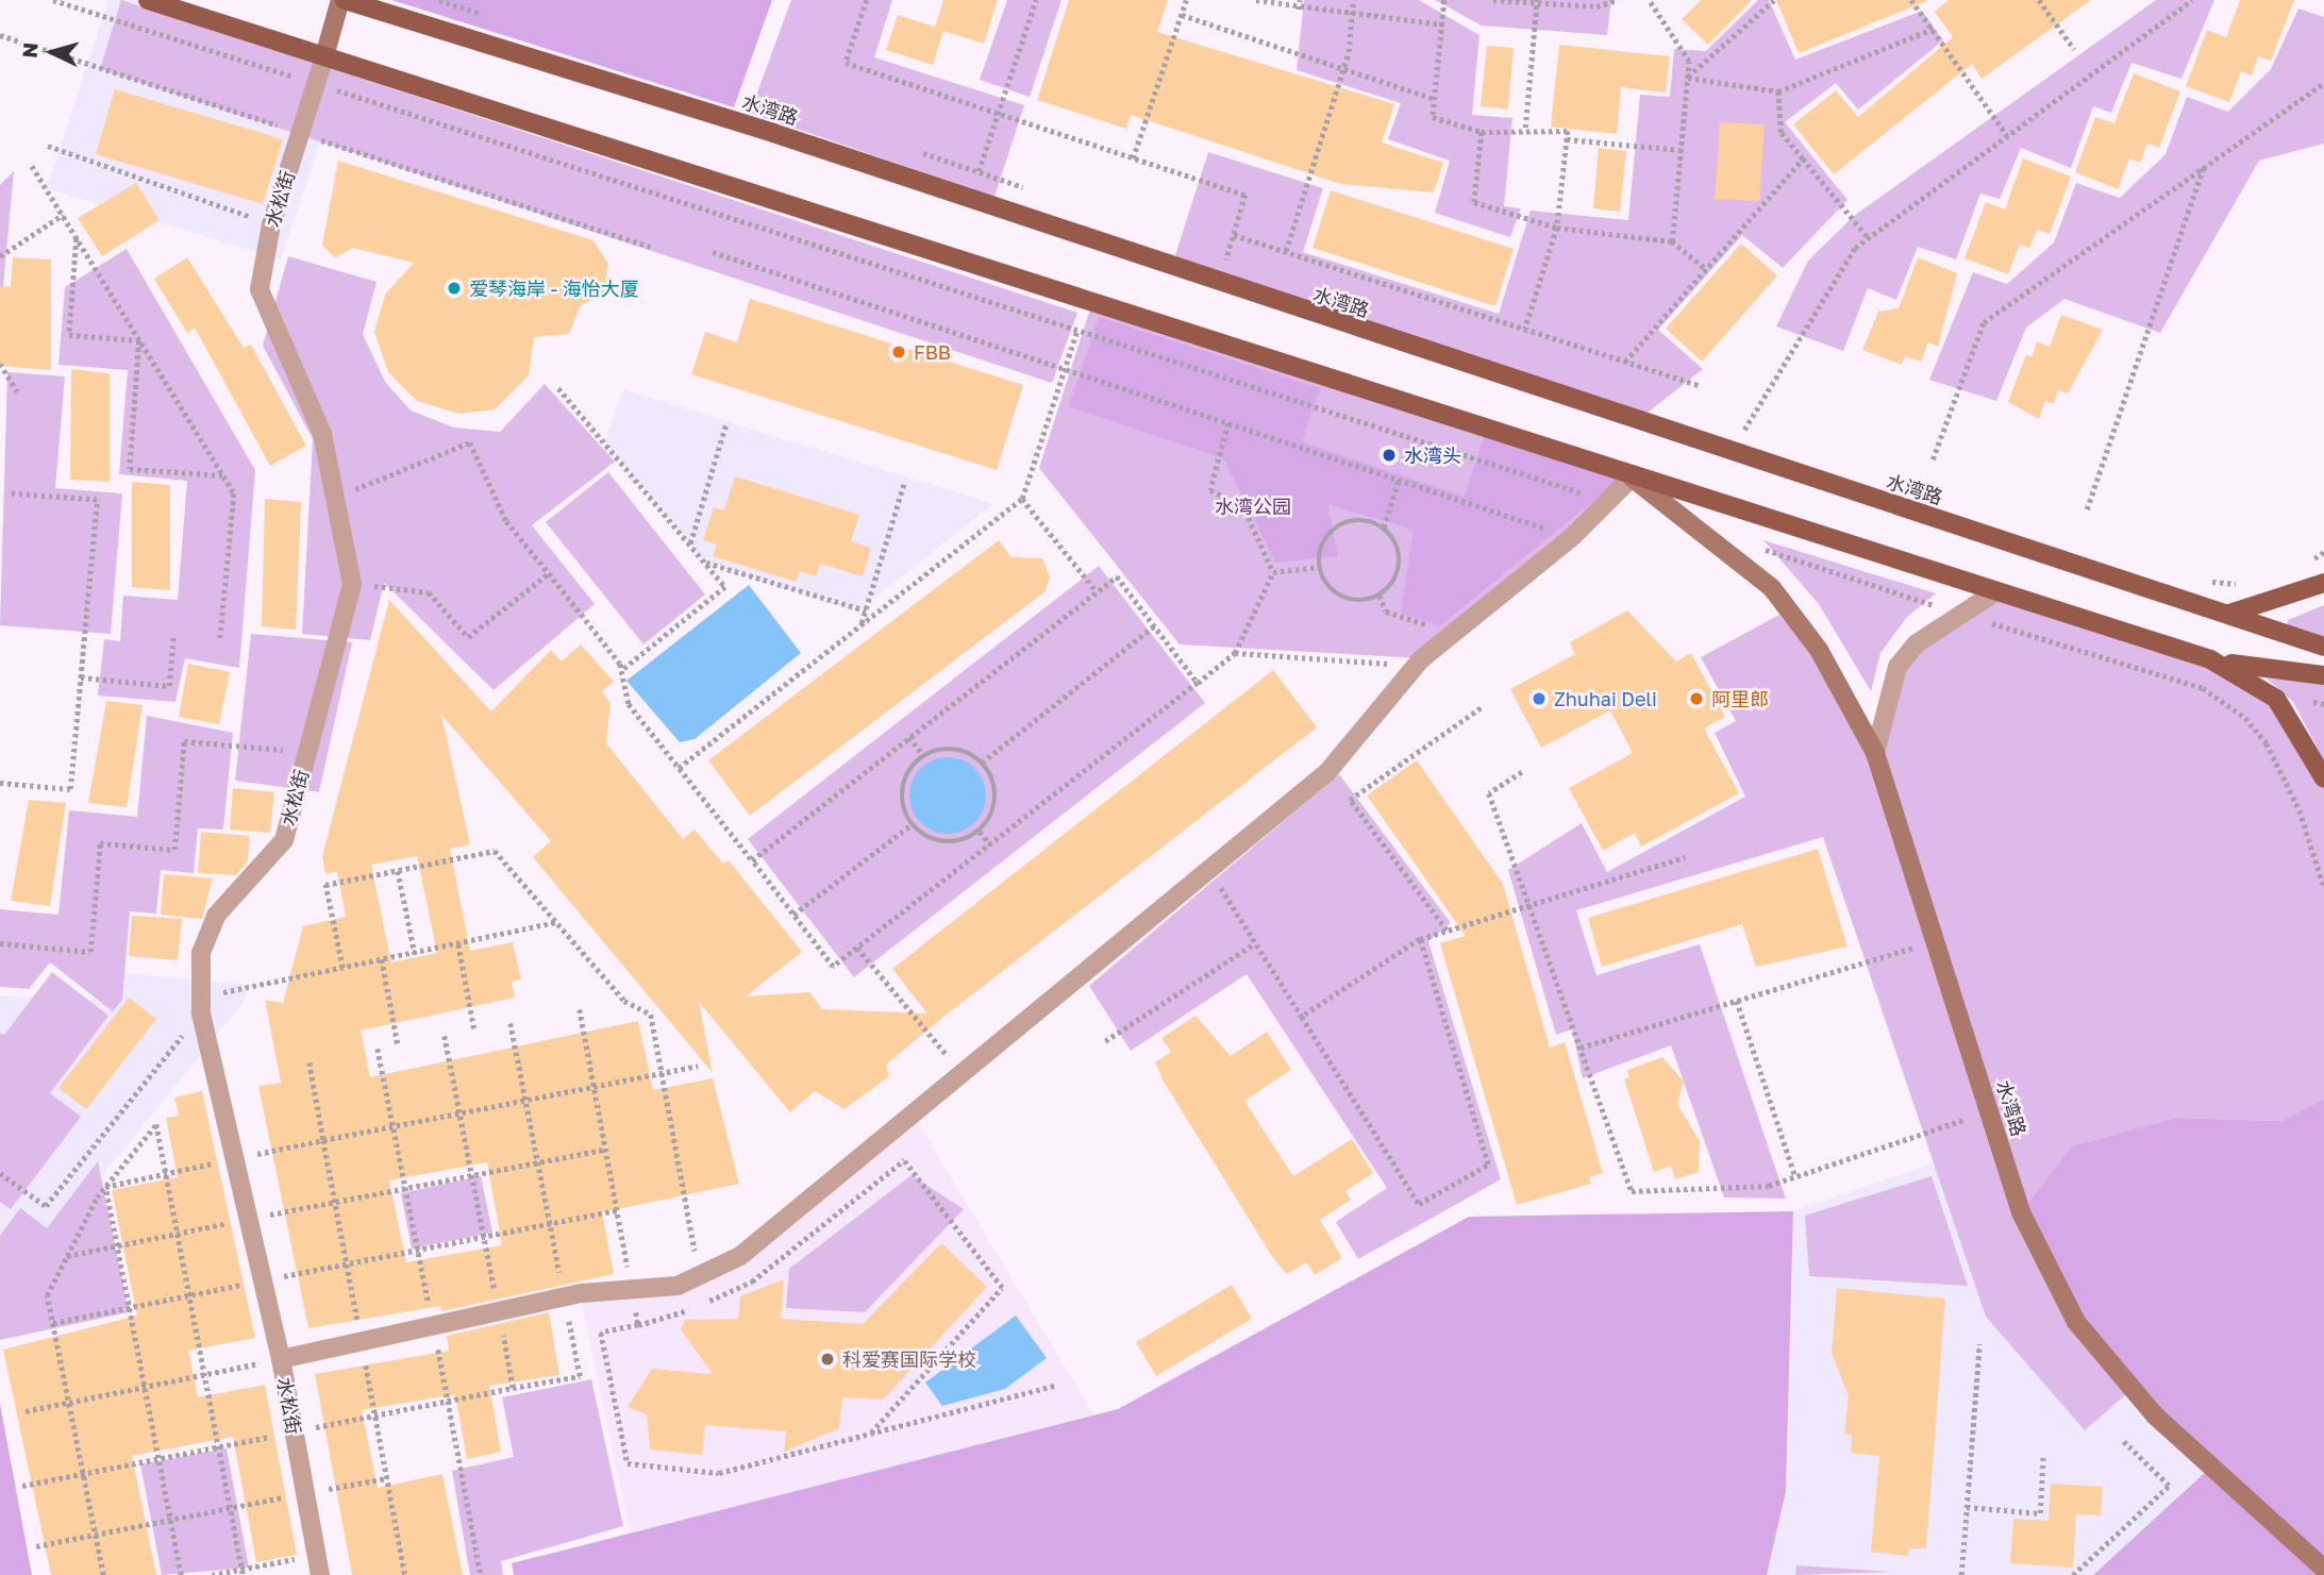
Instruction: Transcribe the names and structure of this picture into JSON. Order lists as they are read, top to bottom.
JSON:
{
  "streets": {
    "main road": ["水湾路"],
    "street": ["水松街"]
  },
  "crossings": [
    ["水湾路", "水松街"]
  ],
  "parks": ["水湾公园"],
  "places": [
    "爱琴海岸 - 海怡大厦",
    "FBB",
    "水湾头",
    "Zhuhai Deli",
    "阿里郎",
    "科爱赛国际学校"
  ],
  "north": "left"
}
